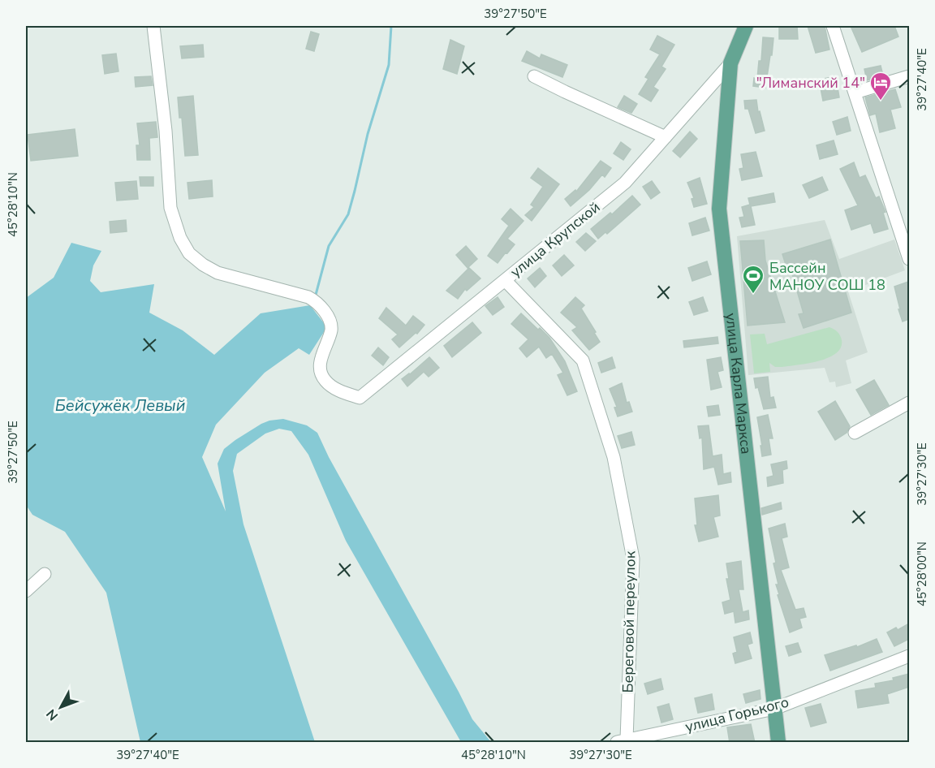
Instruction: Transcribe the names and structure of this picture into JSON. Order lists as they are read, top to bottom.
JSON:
{
  "streets": {
    "main road": ["улица Карла Маркса"],
    "street": ["улица Крупской", "Береговой переулок", "улица Горького"]
  },
  "crossings": [
    ["улица Крупской", "улица Карла Маркса"],
    ["улица Крупской", "Береговой переулок"],
    ["улица Карла Маркса", "улица Горького"],
    ["Береговой переулок", "улица Горького"]
  ],
  "water": ["Бейсужёк Левый"],
  "places": {
    "hotel": ["\"Лиманский 14\""],
    "sports": ["Бассейн МАНОУ СОШ 18"]
  },
  "north": "bottom left",
  "coordinates": [
    "39°27'50\"E",
    "39°27'40\"E",
    "45°28'10\"N",
    "39°27'30\"E",
    "45°28'00\"N"
  ]
}
